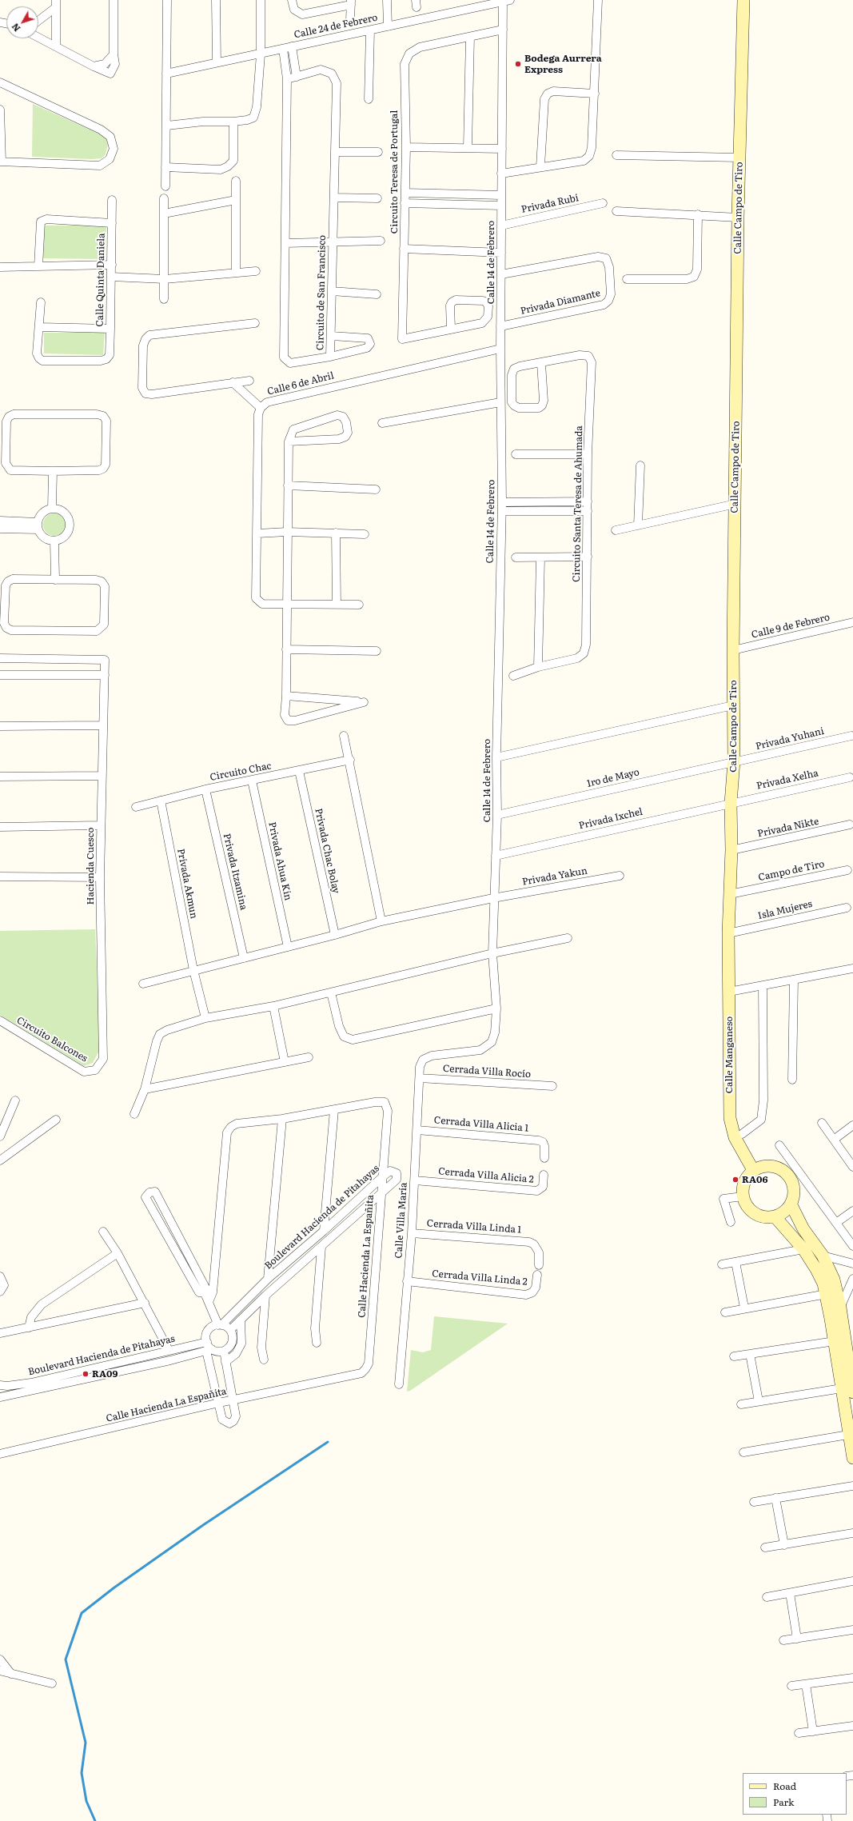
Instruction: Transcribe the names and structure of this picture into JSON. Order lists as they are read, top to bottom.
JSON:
{
  "streets": {
    "street": [
      "Calle 24 de Febrero",
      "Circuito Teresa de Portugal",
      "Privada Rubí",
      "Calle Campo de Tiro",
      "Calle 14 de Febrero",
      "Calle Quinta Daniela",
      "Circuito de San Francisco",
      "Privada Diamante",
      "Calle 6 de Abril",
      "Circuito Santa Teresa de Ahumada",
      "Calle 9 de Febrero",
      "Privada Yuhani",
      "Circuito Chac",
      "1ro de Mayo",
      "Privada Xelha",
      "Privada Ixchel",
      "Privada Nikte",
      "Privada Chac Bolay",
      "Privada Ahua Kin",
      "Hacienda Cuesco",
      "Campo de Tiro",
      "Privada Itzamina",
      "Privada Yakun",
      "Privada Akmun",
      "Isla Mujeres",
      "Circuito Balcones",
      "Calle Manganeso",
      "Cerrada Villa Rocío",
      "Cerrada Villa Alicia 1",
      "Cerrada Villa Alicia 2",
      "Boulevard Hacienda de Pitahayas",
      "Calle Villa María",
      "Cerrada Villa Linda 1",
      "Calle Hacienda La Españita",
      "Cerrada Villa Linda 2"
    ]
  },
  "crossings": [
    ["Calle 24 de Febrero", "Calle 14 de Febrero"],
    ["Calle 24 de Febrero", "Circuito de San Francisco"],
    ["Circuito Teresa de Portugal", "Calle 14 de Febrero"],
    ["Privada Rubí", "Calle 14 de Febrero"],
    ["Calle Campo de Tiro", "Calle 9 de Febrero"],
    ["Calle Campo de Tiro", "Privada Yuhani"],
    ["Calle Campo de Tiro", "1ro de Mayo"],
    ["Calle Campo de Tiro", "Privada Xelha"],
    ["Calle Campo de Tiro", "Privada Ixchel"],
    ["Calle Campo de Tiro", "Privada Nikte"],
    ["Calle Campo de Tiro", "Campo de Tiro"],
    ["Calle Campo de Tiro", "Isla Mujeres"],
    ["Calle Campo de Tiro", "Calle Manganeso"],
    ["Calle 14 de Febrero", "Privada Diamante"],
    ["Calle 14 de Febrero", "Calle 6 de Abril"],
    ["Calle 14 de Febrero", "1ro de Mayo"],
    ["Calle 14 de Febrero", "Privada Ixchel"],
    ["Calle 14 de Febrero", "Privada Yakun"],
    ["Calle 14 de Febrero", "Calle Villa María"],
    ["Privada Yuhani", "1ro de Mayo"],
    ["Circuito Chac", "Privada Chac Bolay"],
    ["Circuito Chac", "Privada Ahua Kin"],
    ["Circuito Chac", "Privada Itzamina"],
    ["Circuito Chac", "Privada Akmun"],
    ["Privada Xelha", "Privada Ixchel"],
    ["Privada Chac Bolay", "Privada Yakun"],
    ["Privada Ahua Kin", "Privada Yakun"],
    ["Hacienda Cuesco", "Circuito Balcones"],
    ["Privada Itzamina", "Privada Yakun"],
    ["Privada Yakun", "Privada Akmun"],
    ["Isla Mujeres", "Calle Manganeso"],
    ["Cerrada Villa Rocío", "Calle Villa María"],
    ["Cerrada Villa Alicia 1", "Calle Villa María"],
    ["Cerrada Villa Alicia 2", "Calle Villa María"],
    ["Boulevard Hacienda de Pitahayas", "Calle Hacienda La Españita"],
    ["Calle Villa María", "Cerrada Villa Linda 1"],
    ["Calle Villa María", "Cerrada Villa Linda 2"]
  ],
  "places": ["Bodega Aurrera Express", "RA06", "RA09"],
  "legend": ["Road", "Park"],
  "north": "bottom left"
}
